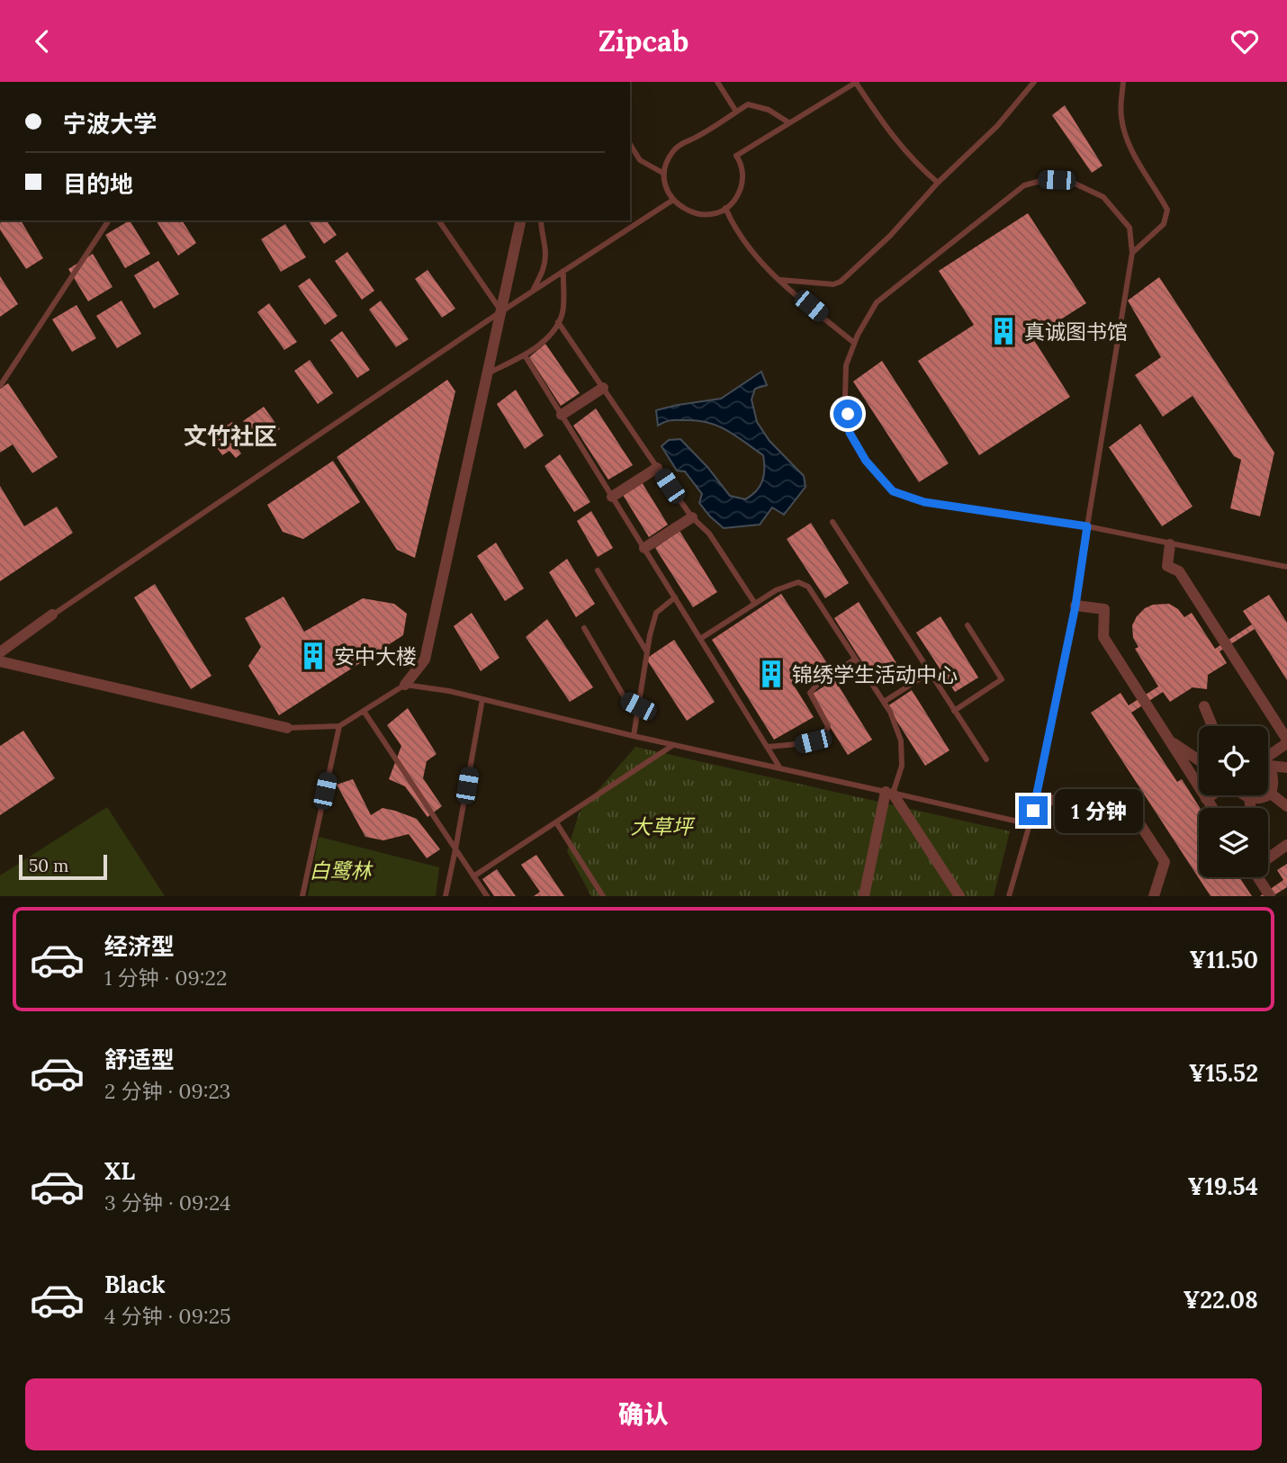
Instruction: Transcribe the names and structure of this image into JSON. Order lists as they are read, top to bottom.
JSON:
{
  "districts": ["文竹社区"],
  "parks": ["大草坪", "白鹭林"],
  "places": {
    "building": ["真诚图书馆", "安中大楼", "锦绣学生活动中心"]
  },
  "scale_bar": "50 m",
  "page": {
    "header": "Zipcab",
    "banner": ["宁波大学", "目的地"],
    "bubble": "1 分钟",
    "scale": "50 m",
    "list": [
      {
        "name": "经济型",
        "note": "1 分钟 · 09:22",
        "value": "¥11.50"
      },
      {
        "name": "舒适型",
        "note": "2 分钟 · 09:23",
        "value": "¥15.52"
      },
      {
        "name": "XL",
        "note": "3 分钟 · 09:24",
        "value": "¥19.54"
      },
      {
        "name": "Black",
        "note": "4 分钟 · 09:25",
        "value": "¥22.08"
      }
    ],
    "buttons": "确认"
  }
}
